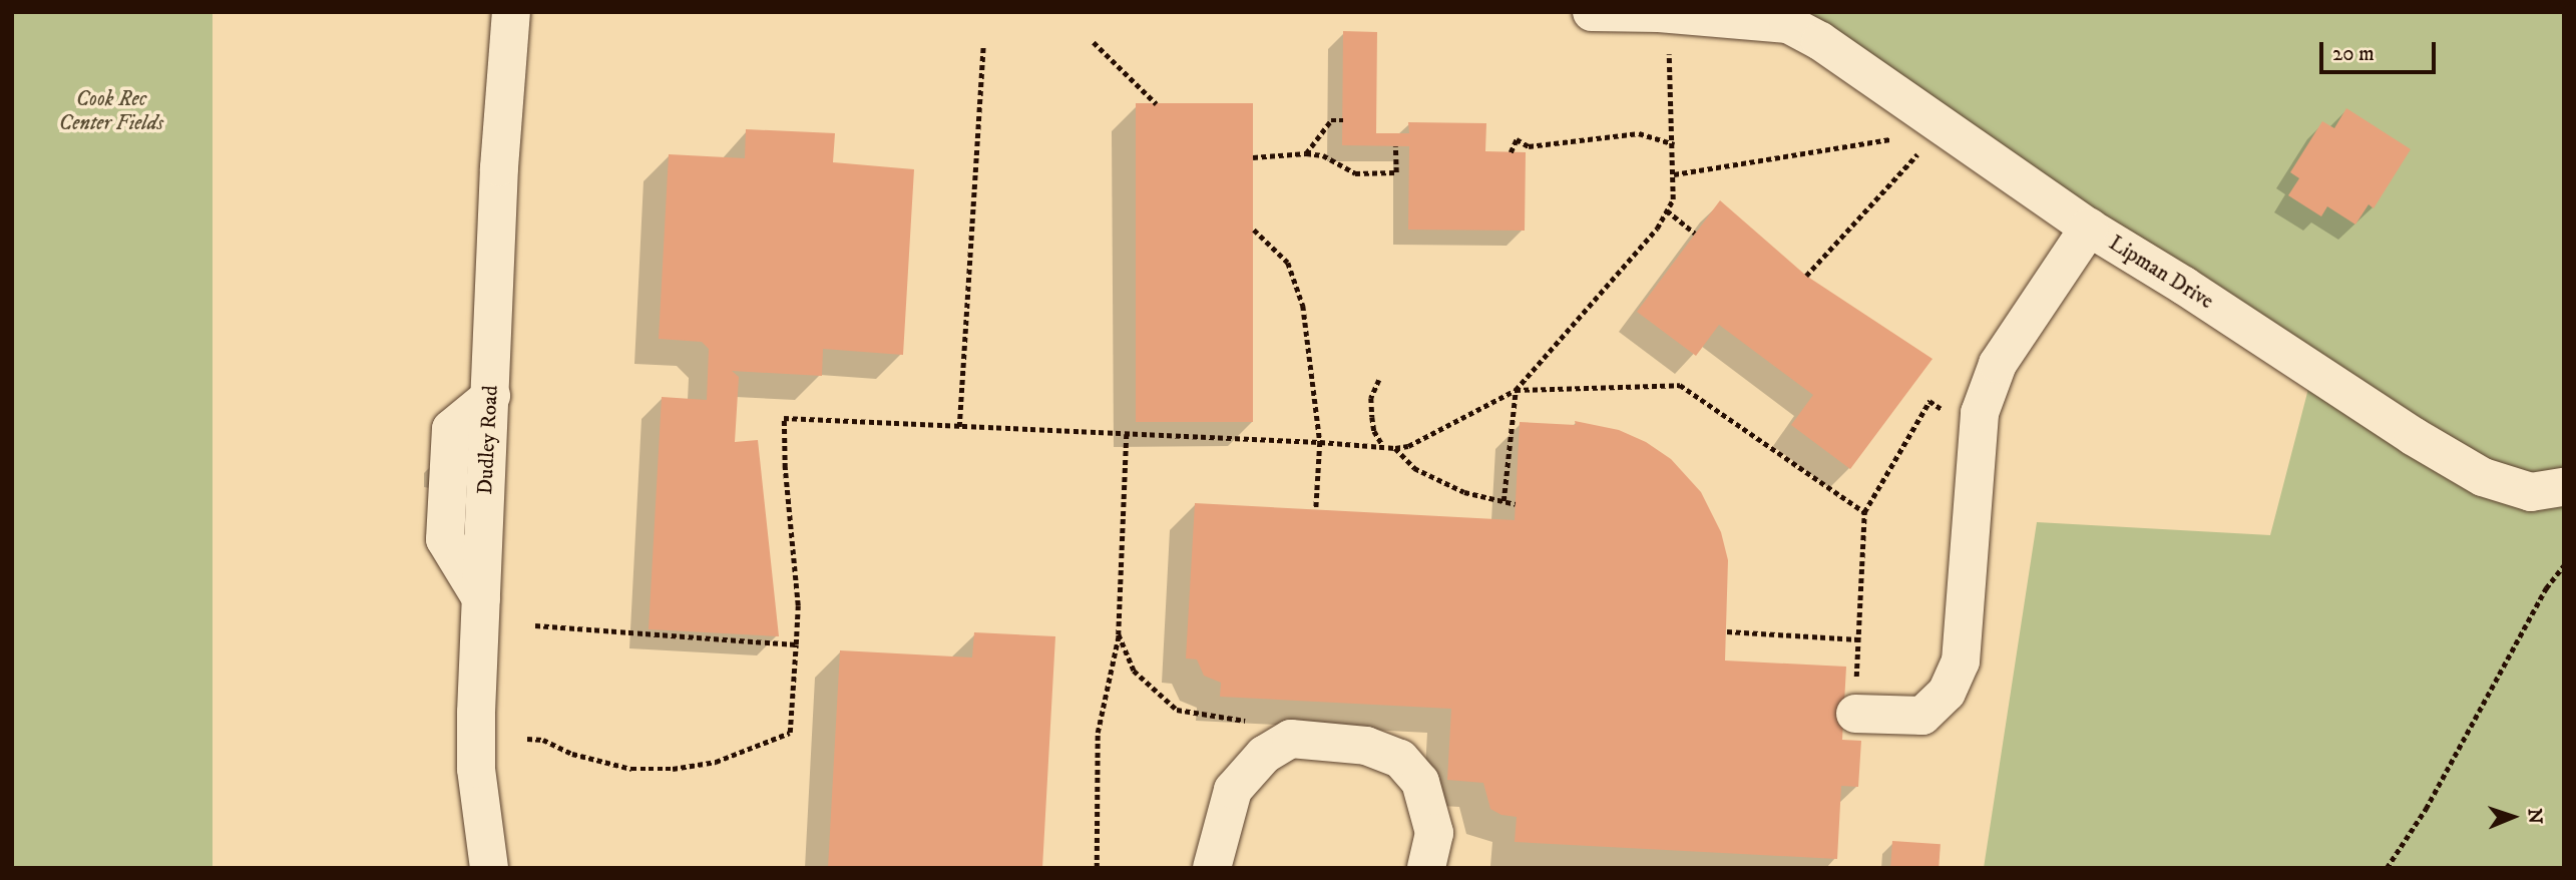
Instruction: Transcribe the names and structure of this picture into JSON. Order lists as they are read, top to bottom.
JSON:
{
  "streets": {
    "street": ["Lipman Drive", "Dudley Road"]
  },
  "parks": ["Cook Rec Center Fields"],
  "scale_bar": "20 m",
  "north": "right"
}
